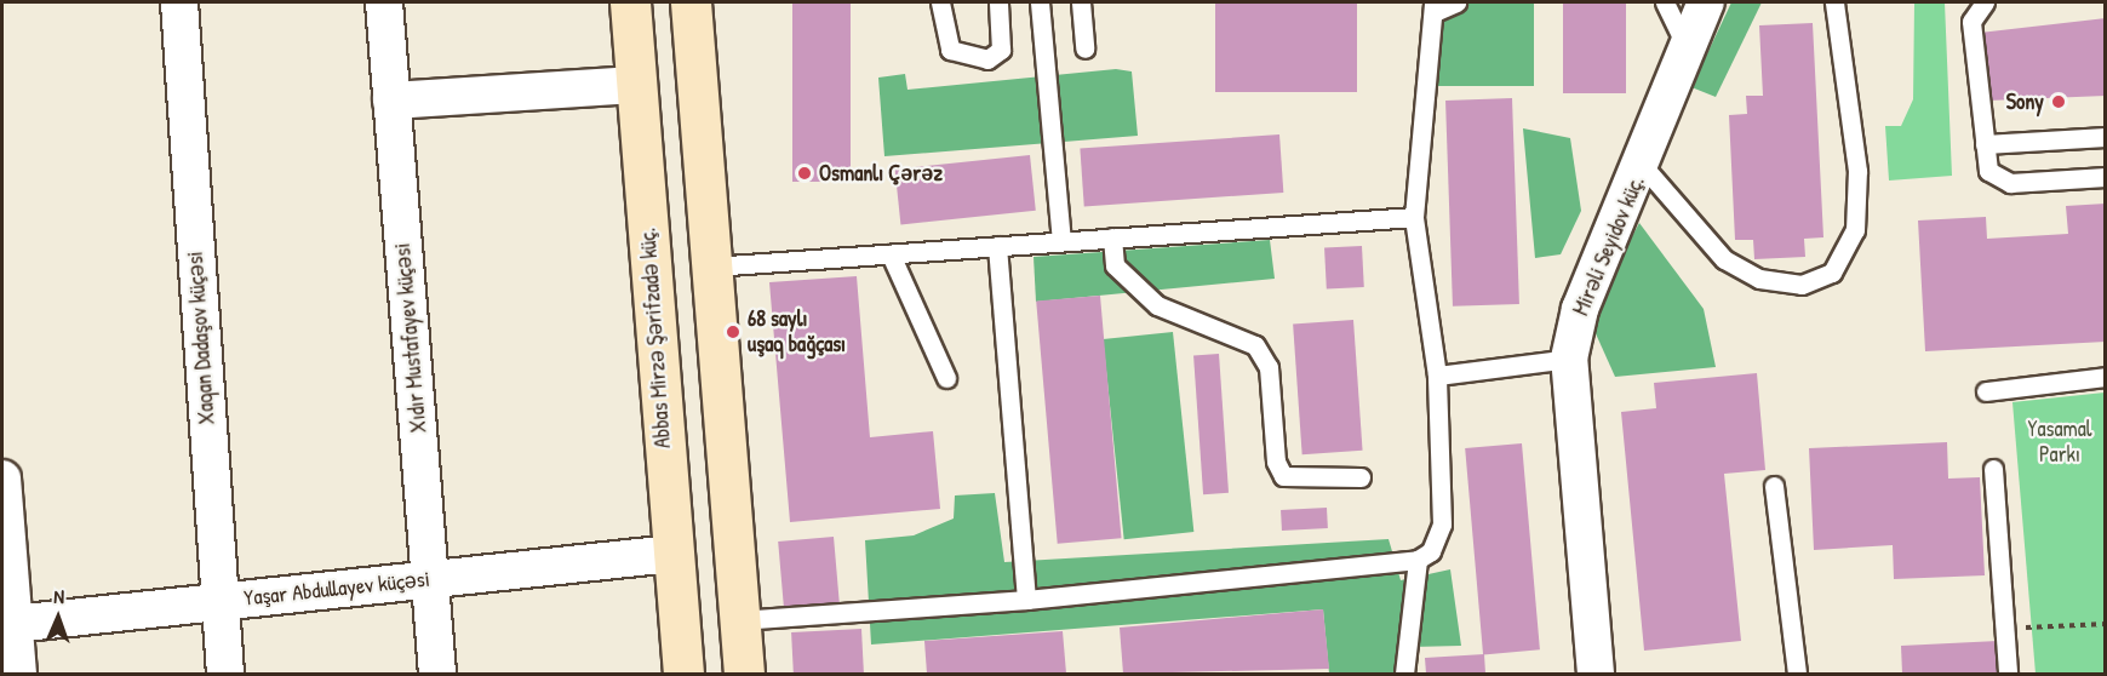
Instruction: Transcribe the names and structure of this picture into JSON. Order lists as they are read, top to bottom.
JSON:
{
  "streets": {
    "main road": ["Abbas Mirzə Şərifzadə küç."],
    "street": [
      "Mirəli Seyidov küç.",
      "Xaqan Dadaşov küçəsi",
      "Xıdır Mustafayev küçəsi",
      "Yaşar Abdullayev küçəsi"
    ]
  },
  "crossings": [
    ["Xaqan Dadaşov küçəsi", "Yaşar Abdullayev küçəsi"],
    ["Xıdır Mustafayev küçəsi", "Yaşar Abdullayev küçəsi"],
    ["Abbas Mirzə Şərifzadə küç.", "Yaşar Abdullayev küçəsi"]
  ],
  "parks": ["Yasamal Parkı"],
  "places": ["Sony", "Osmanlı Çərəz", "68 saylı uşaq bağçası"],
  "north": "top"
}
